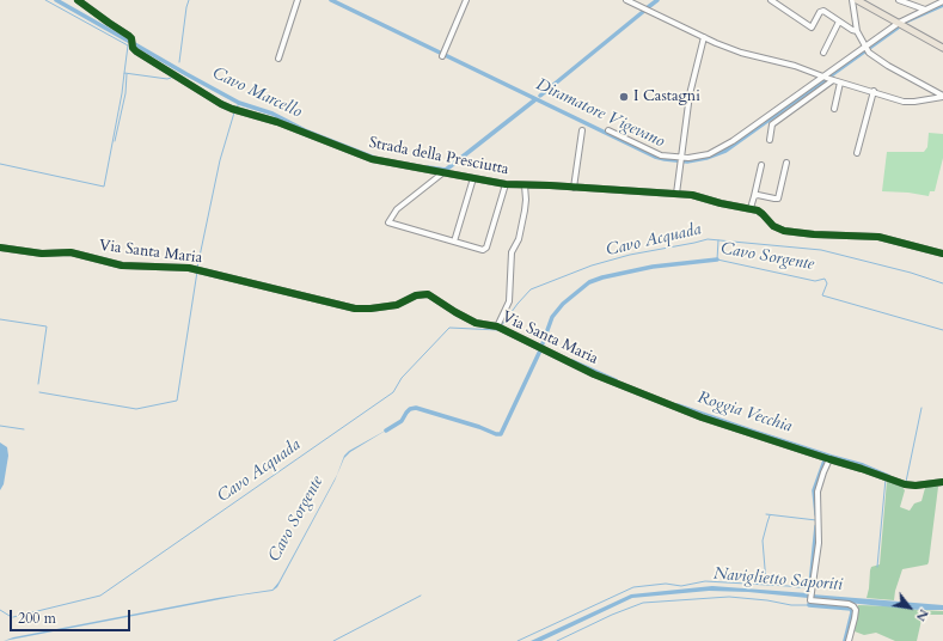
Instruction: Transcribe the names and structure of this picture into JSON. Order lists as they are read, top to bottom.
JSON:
{
  "streets": {
    "street": ["Strada della Presciutta", "Via Santa Maria"]
  },
  "water": [
    "Cavo Marcello",
    "Diramatore Vigevano",
    "Cavo Acquada",
    "Cavo Sorgente",
    "Roggia Vecchia",
    "Naviglietto Saporiti"
  ],
  "places": ["I Castagni"],
  "scale_bar": "200 m",
  "north": "bottom right"
}
